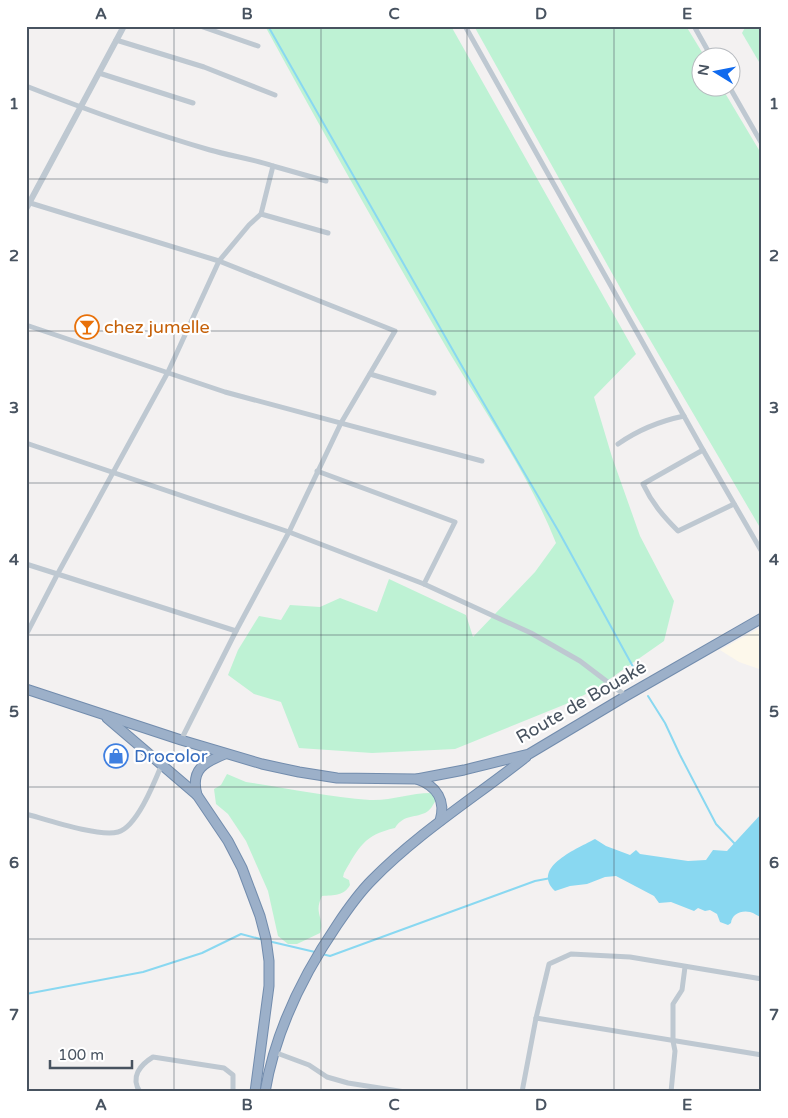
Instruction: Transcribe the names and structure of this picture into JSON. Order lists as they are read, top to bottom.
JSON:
{
  "streets": {
    "highway": ["Route de Bouaké"]
  },
  "places": {
    "bar": ["chez jumelle"],
    "shop": ["Drocolor"]
  },
  "scale_bar": "100 m",
  "north": "left",
  "grid": {
    "columns": [
      "A",
      "B",
      "C",
      "D",
      "E"
    ],
    "rows": [
      "1",
      "2",
      "3",
      "4",
      "5",
      "6",
      "7"
    ]
  }
}
